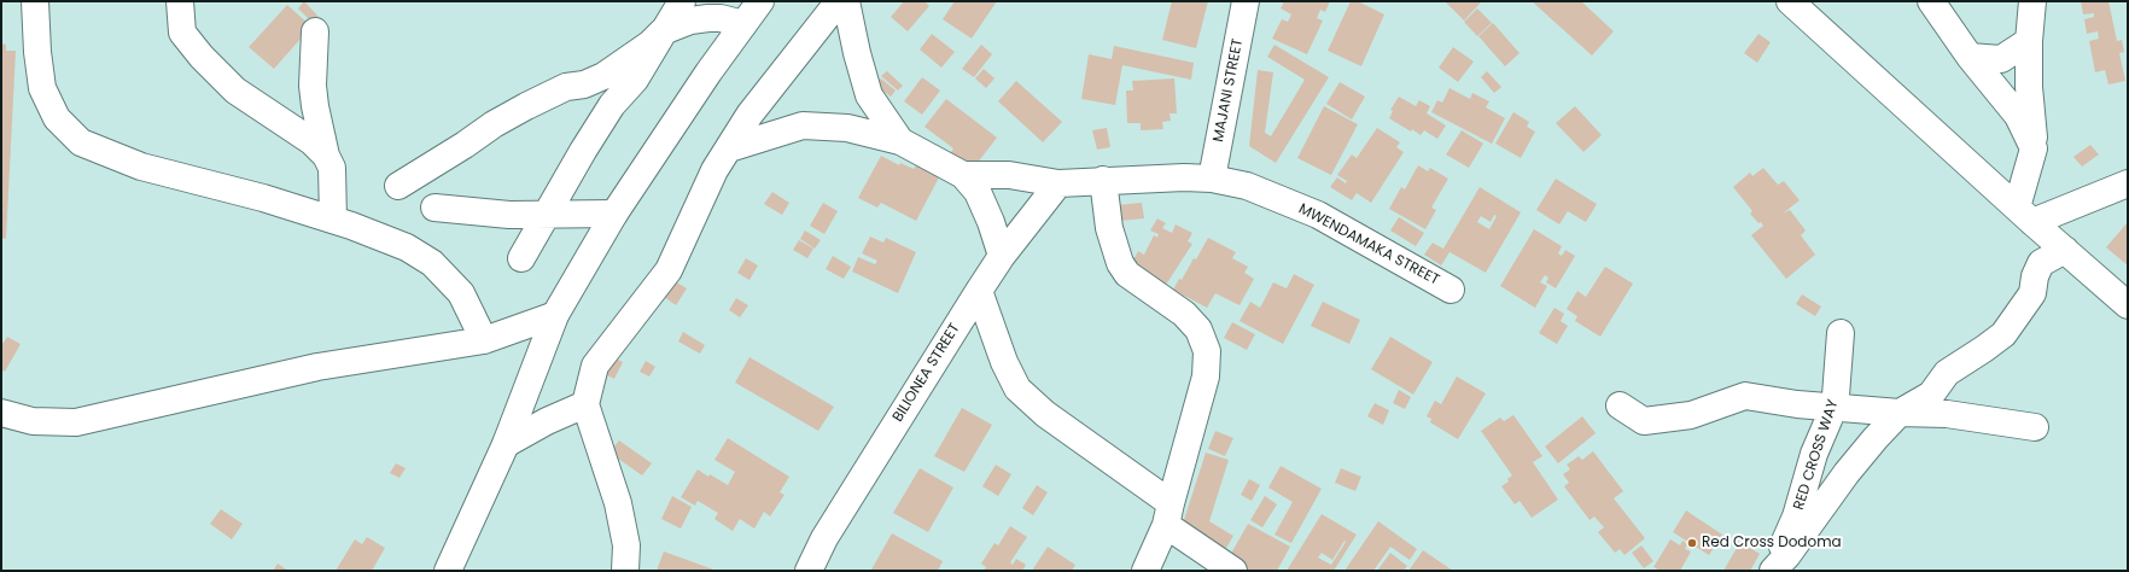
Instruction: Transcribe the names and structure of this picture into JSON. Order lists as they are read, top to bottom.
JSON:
{
  "streets": {
    "main road": [
      "MAJANI STREET",
      "MWENDAMAKA STREET",
      "BILIONEA STREET",
      "RED CROSS WAY"
    ]
  },
  "crossings": [
    ["MAJANI STREET", "MWENDAMAKA STREET"],
    ["MWENDAMAKA STREET", "BILIONEA STREET"]
  ],
  "places": ["Red Cross Dodoma"]
}
